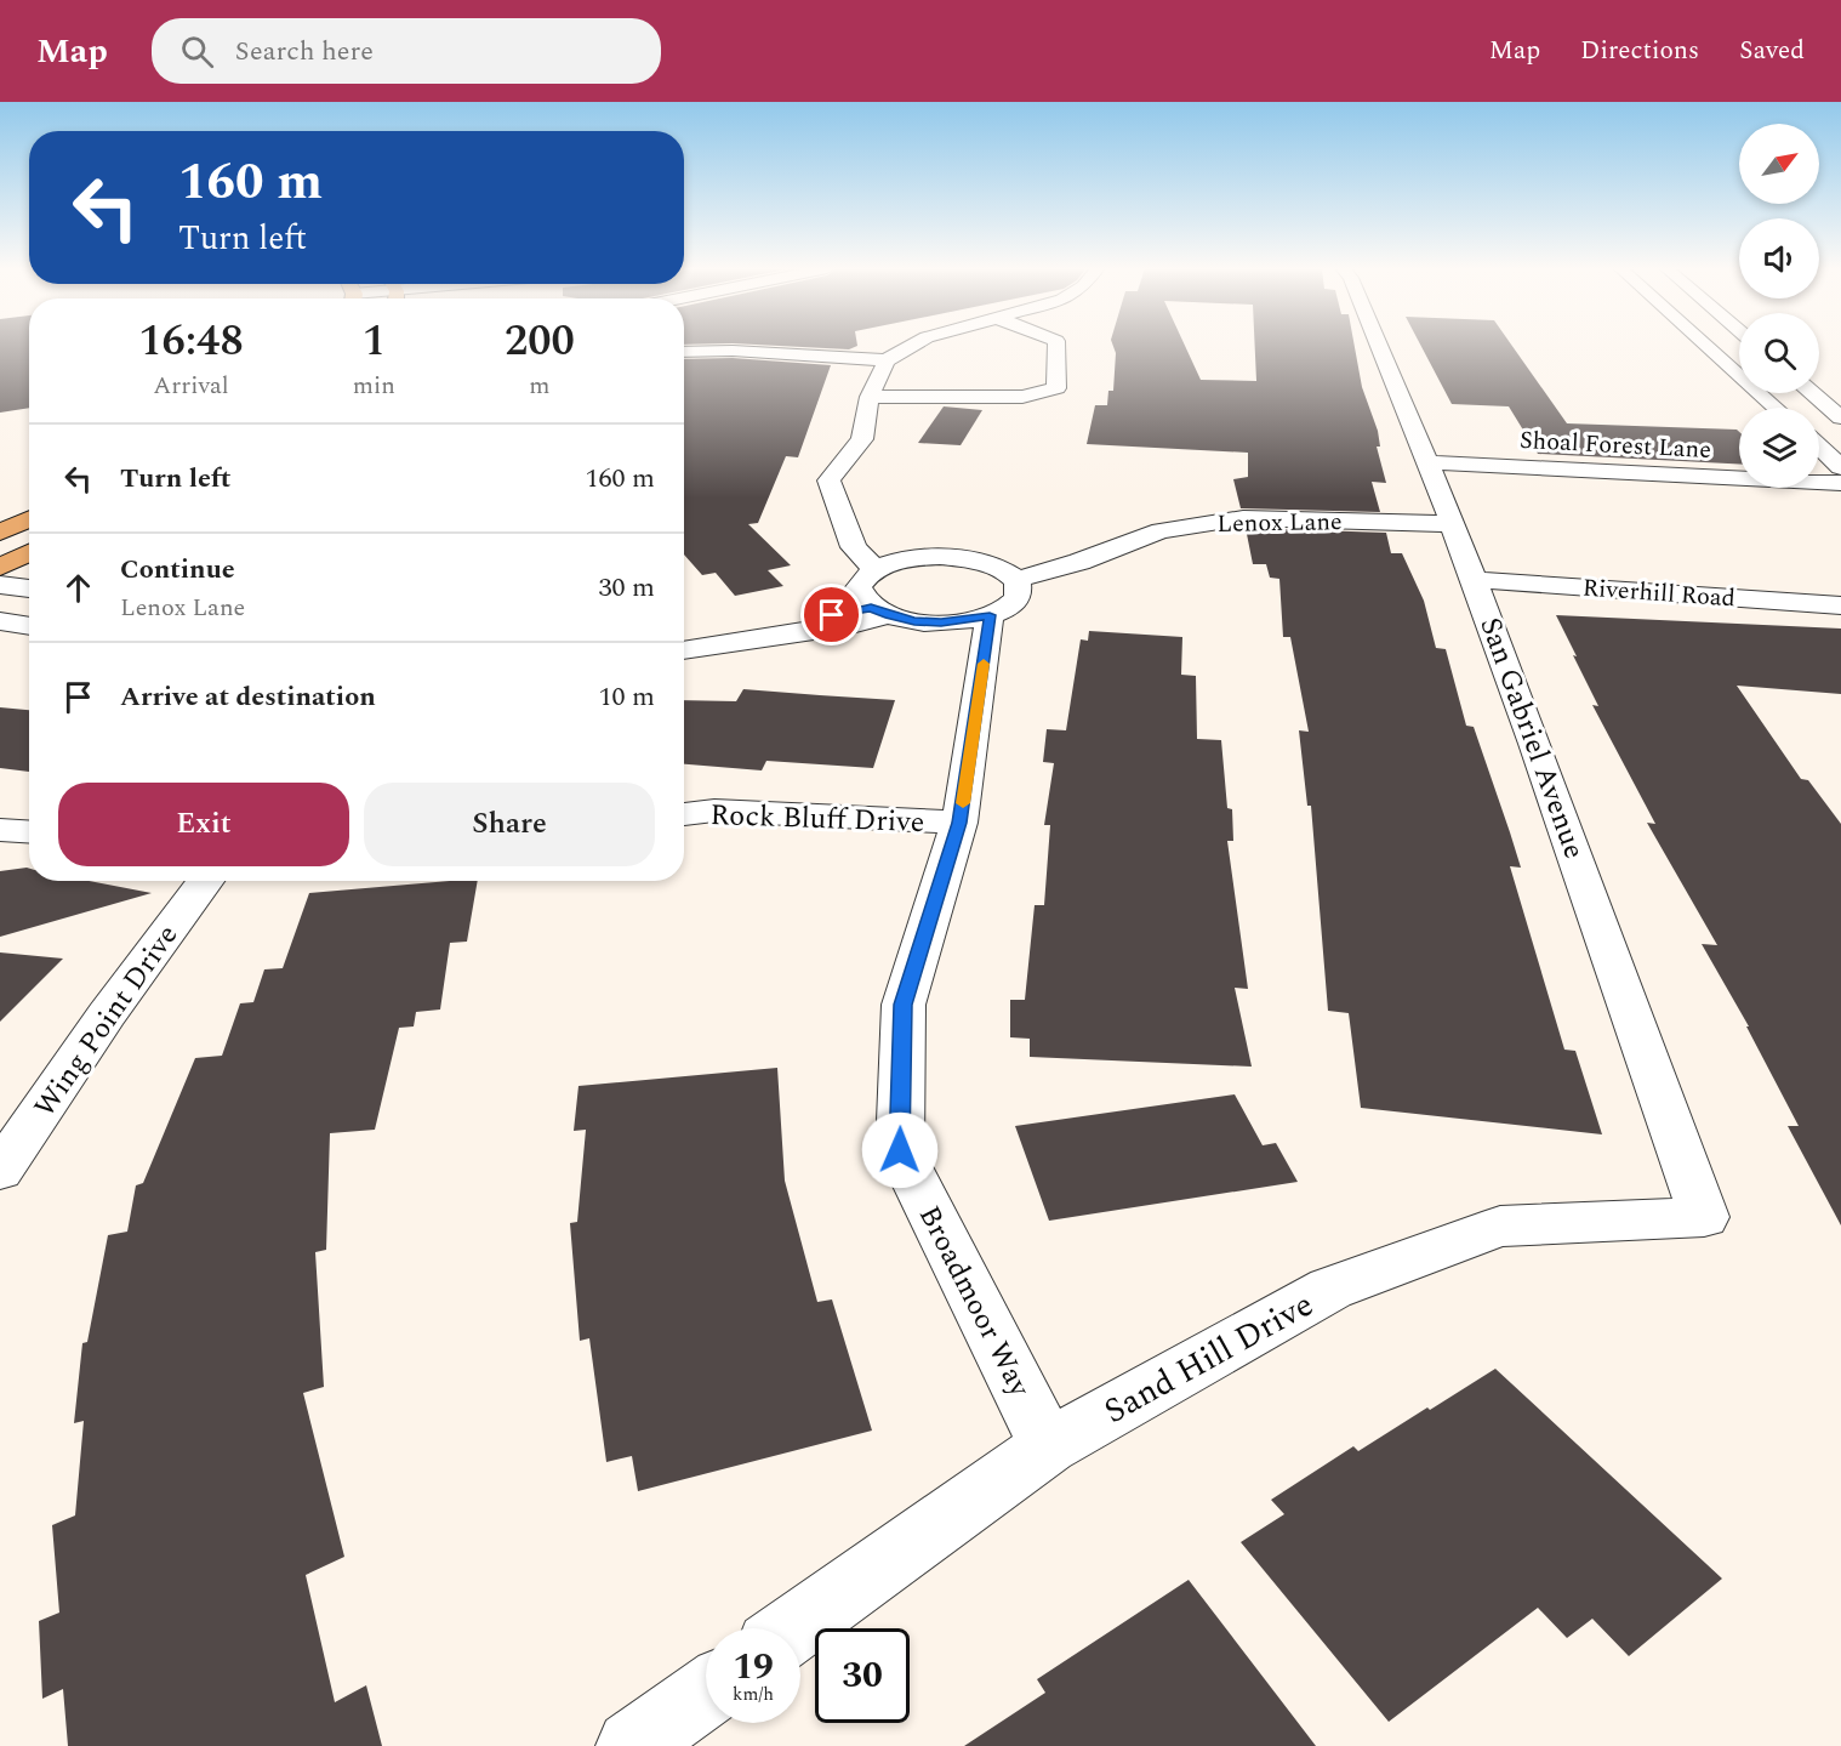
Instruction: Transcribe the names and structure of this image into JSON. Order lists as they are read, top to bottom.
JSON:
{
  "streets": {
    "street": [
      "Shoal Forest Lane",
      "Lenox Lane",
      "Riverhill Road",
      "San Gabriel Avenue",
      "Rock Bluff Drive",
      "Wing Point Drive",
      "Broadmoor Way",
      "Sand Hill Drive"
    ]
  },
  "crossings": [
    ["Shoal Forest Lane", "San Gabriel Avenue"],
    ["Lenox Lane", "San Gabriel Avenue"],
    ["Riverhill Road", "San Gabriel Avenue"],
    ["San Gabriel Avenue", "Sand Hill Drive"],
    ["Rock Bluff Drive", "Broadmoor Way"],
    ["Broadmoor Way", "Sand Hill Drive"]
  ],
  "north": "top right",
  "page": {
    "header": "Map",
    "search": "Search here",
    "nav": ["Map", "Directions", "Saved"],
    "turn": ["160 m", "Turn left"],
    "eta": [
      "16:48",
      "Arrival",
      "1",
      "min",
      "200",
      "m"
    ],
    "list": [
      {
        "name": "Turn left",
        "value": "160 m"
      },
      {
        "name": "Continue",
        "note": "Lenox Lane",
        "value": "30 m"
      },
      {
        "name": "Arrive at destination",
        "value": "10 m"
      }
    ],
    "buttons": ["Exit", "Share"],
    "speed": "19 km/h",
    "limit": "30"
  }
}
